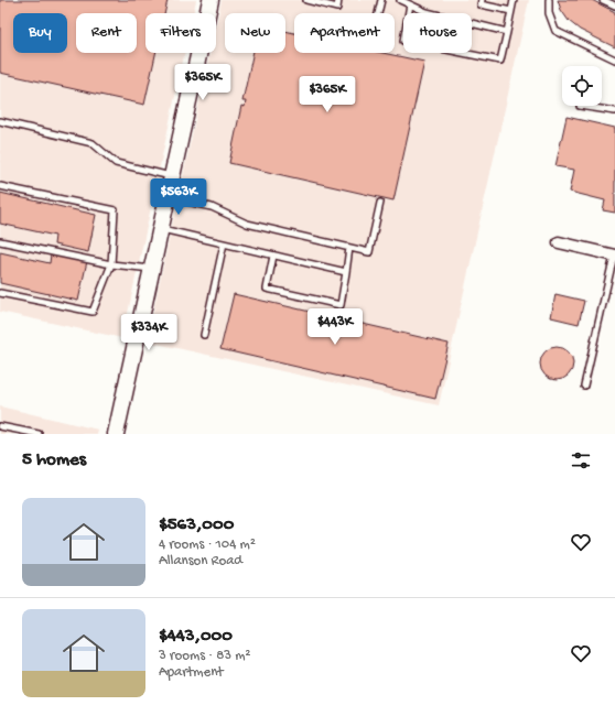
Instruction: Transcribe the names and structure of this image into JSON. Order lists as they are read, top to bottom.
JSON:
{
  "page": {
    "chip": [
      "Buy",
      "Rent",
      "Filters",
      "New",
      "Apartment",
      "House"
    ],
    "price": [
      "$365K",
      "$365K",
      "$563K",
      "$443K",
      "$334K"
    ],
    "heading": "5 homes",
    "list": [
      {
        "name": "$563,000",
        "note": "4 rooms · 104 m² · Allanson Road"
      },
      {
        "name": "$443,000",
        "note": "3 rooms · 83 m² · Apartment"
      }
    ]
  }
}
